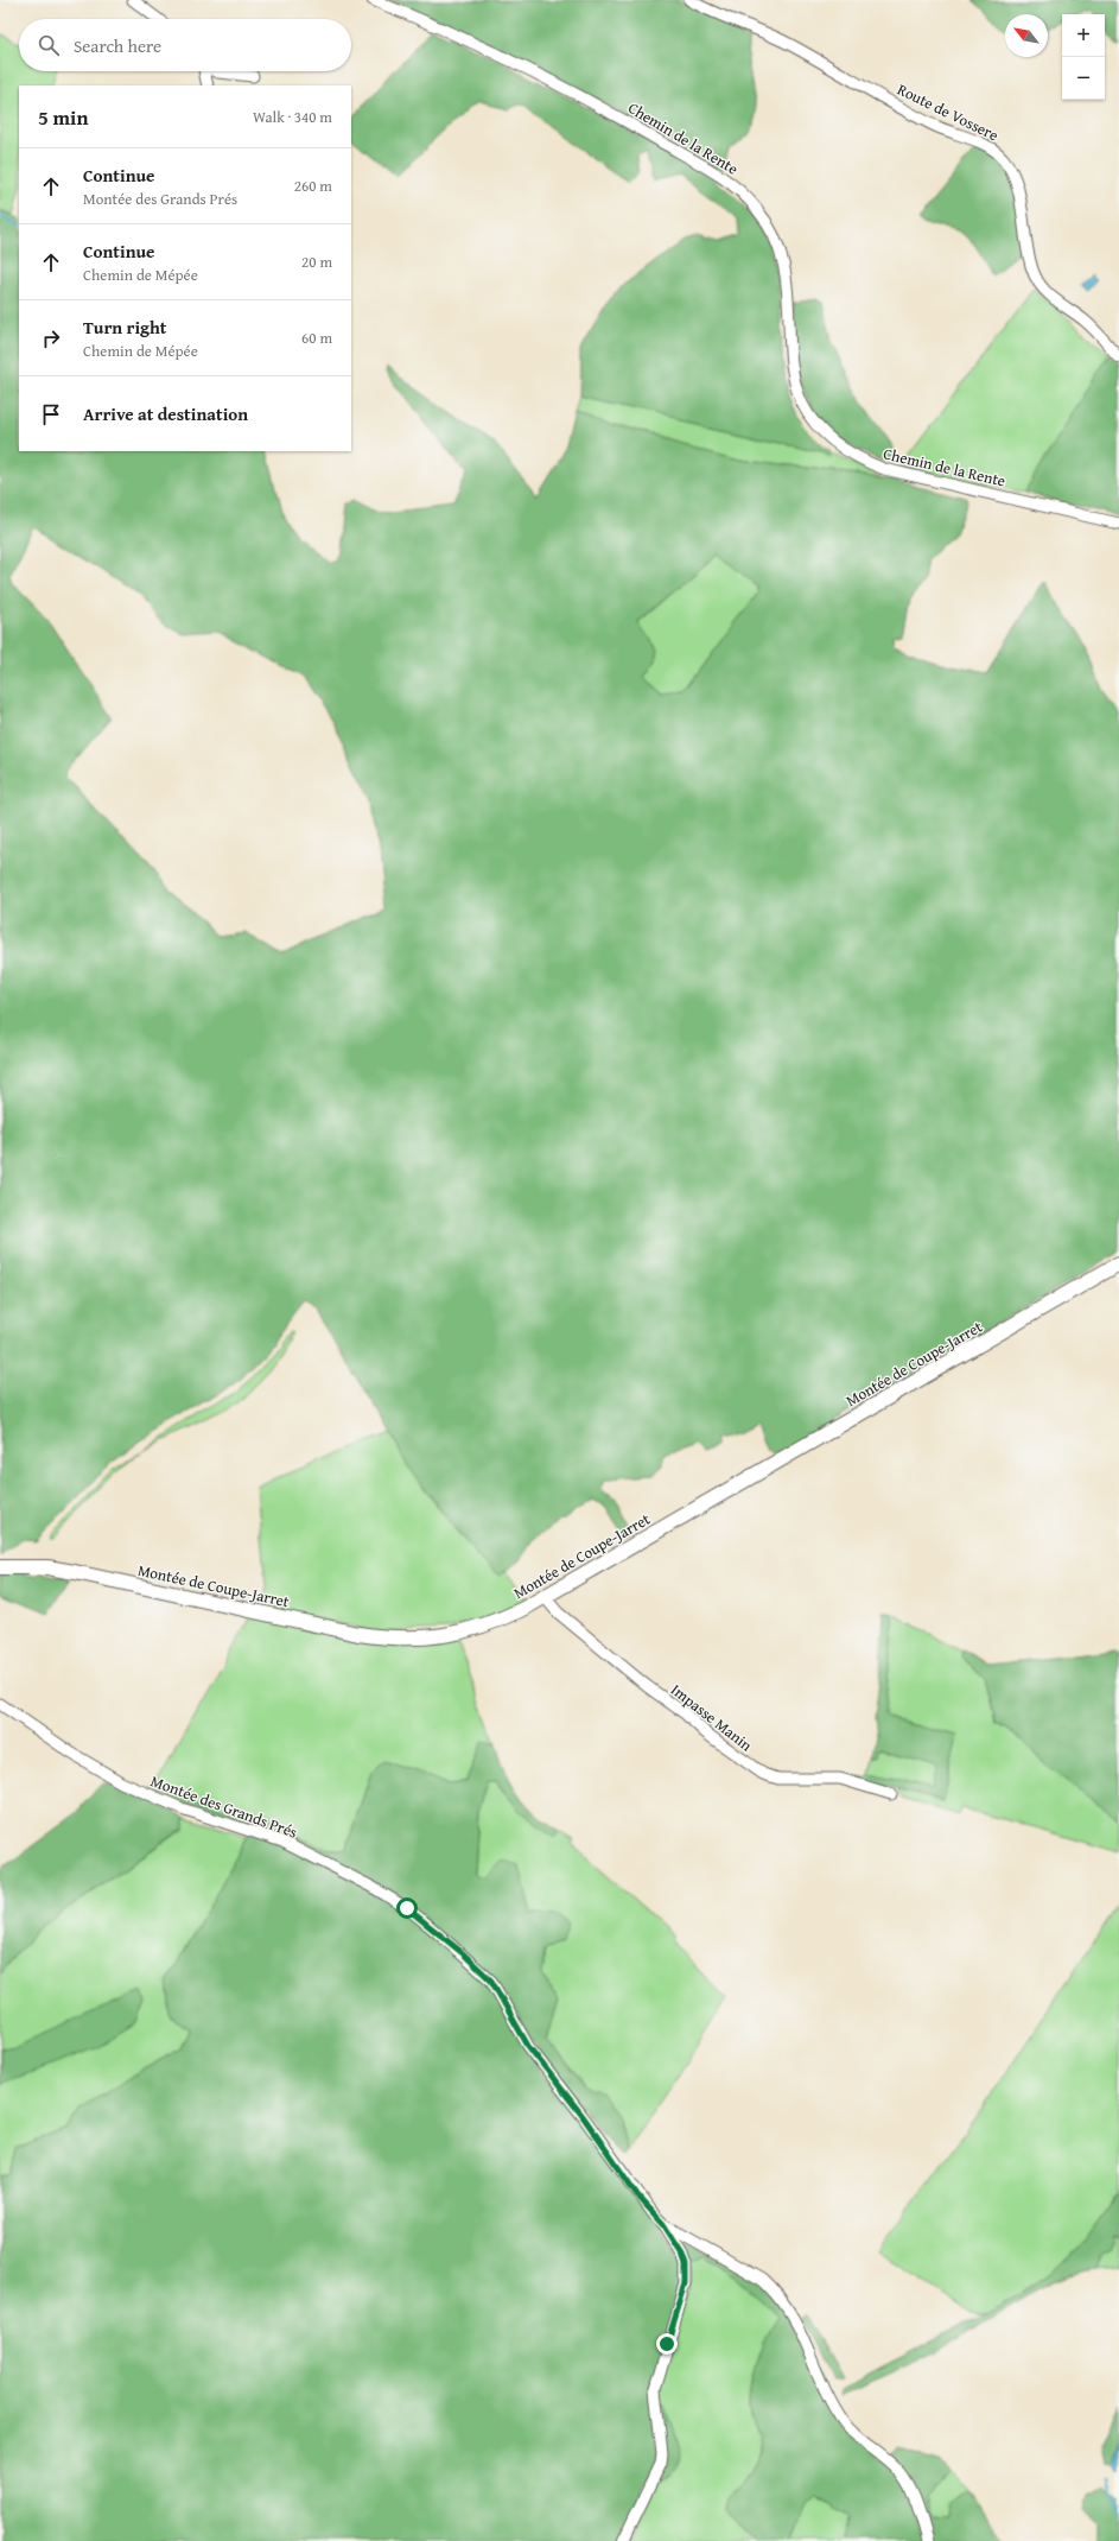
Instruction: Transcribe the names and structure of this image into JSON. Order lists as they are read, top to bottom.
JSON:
{
  "streets": {
    "main road": ["Montée de Coupe-Jarret"],
    "street": [
      "Route de Vossere",
      "Chemin de la Rente",
      "Impasse Manin",
      "Montée des Grands Prés"
    ]
  },
  "crossings": [
    ["Montée de Coupe-Jarret", "Impasse Manin"]
  ],
  "north": "top left",
  "page": {
    "map_buttons": ["+", "−"],
    "search": "Search here",
    "heading": ["5 min", "Walk · 340 m"],
    "list": [
      ["Continue", "Montée des Grands Prés", "260 m"],
      ["Continue", "Chemin de Mépée", "20 m"],
      ["Turn right", "Chemin de Mépée", "60 m"],
      "Arrive at destination"
    ]
  }
}
